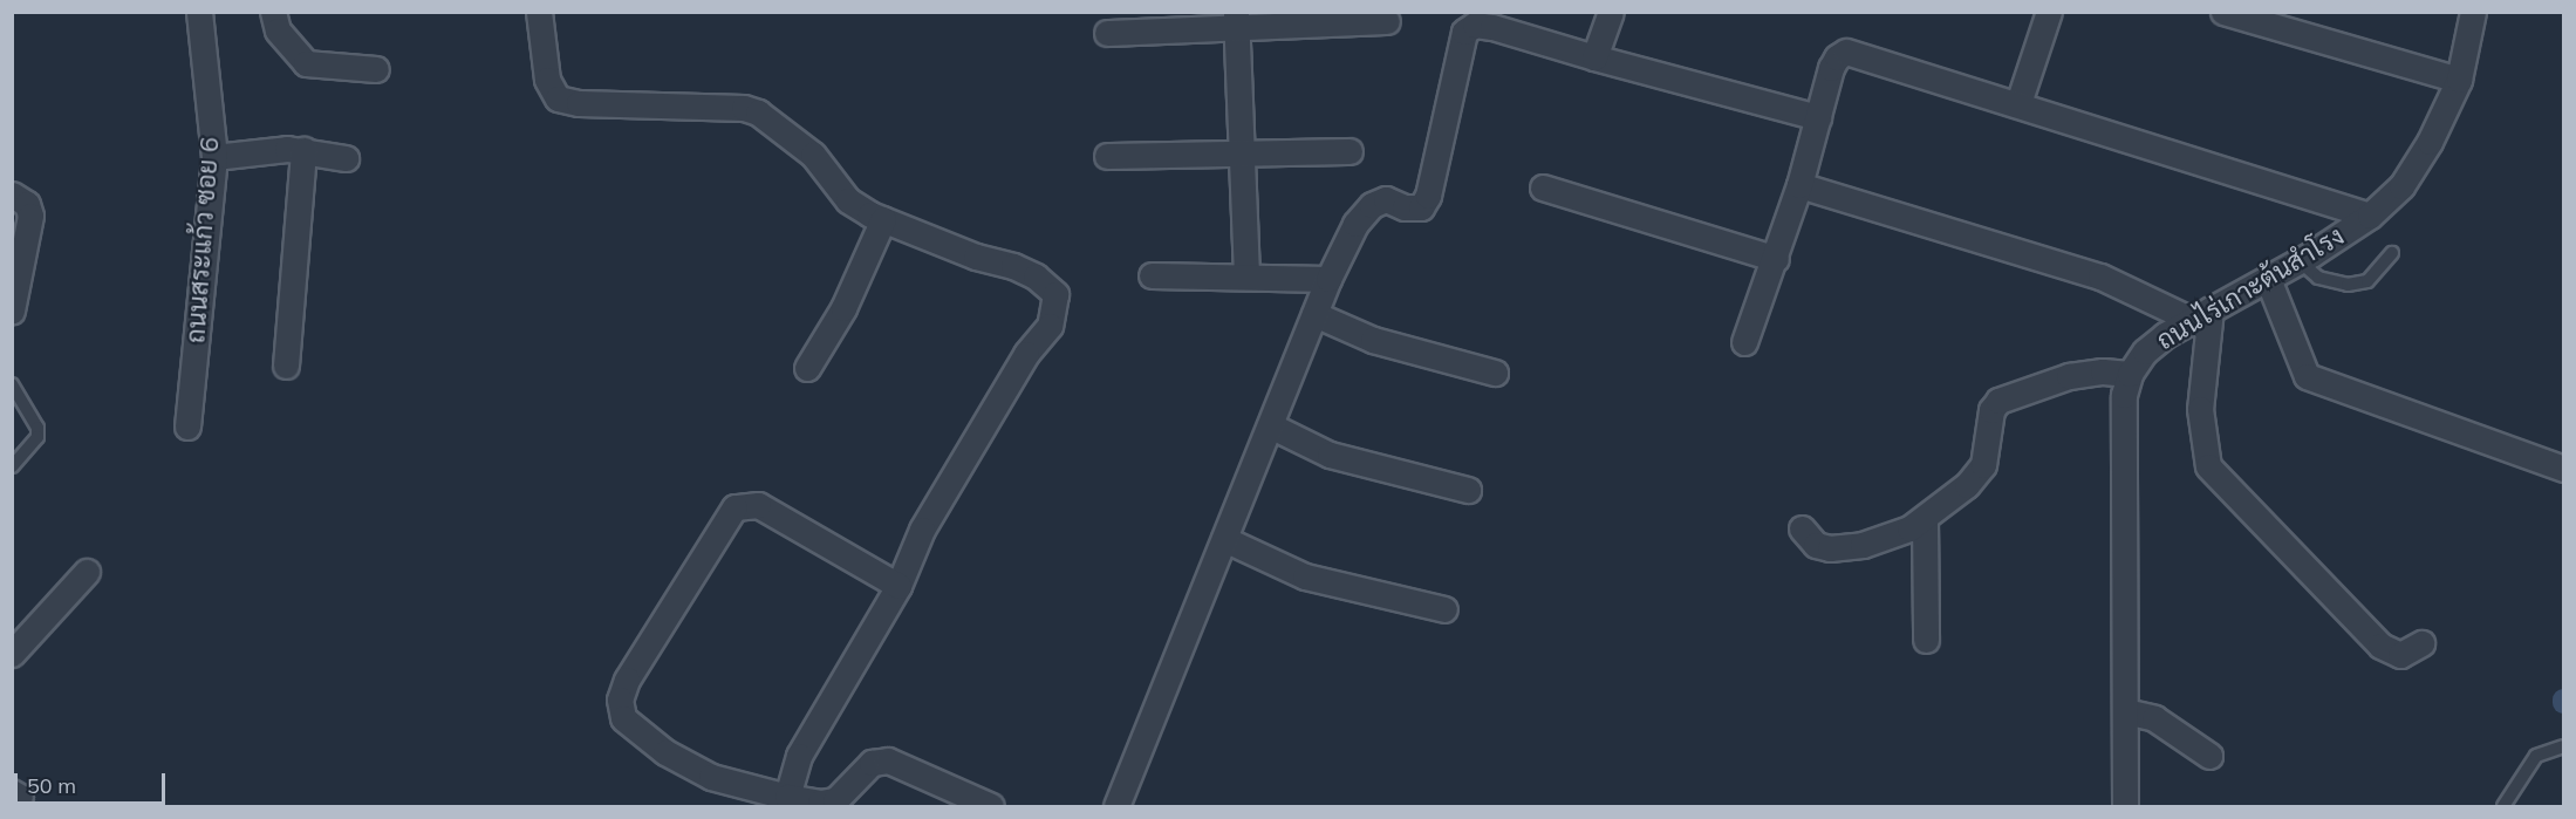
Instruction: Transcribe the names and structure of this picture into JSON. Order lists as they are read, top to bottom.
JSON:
{
  "streets": {
    "street": ["ถนนสระแก้ว ซอย 6", "ถนนไร่เกาะต้นสำโรง"]
  },
  "scale_bar": "50 m"
}
